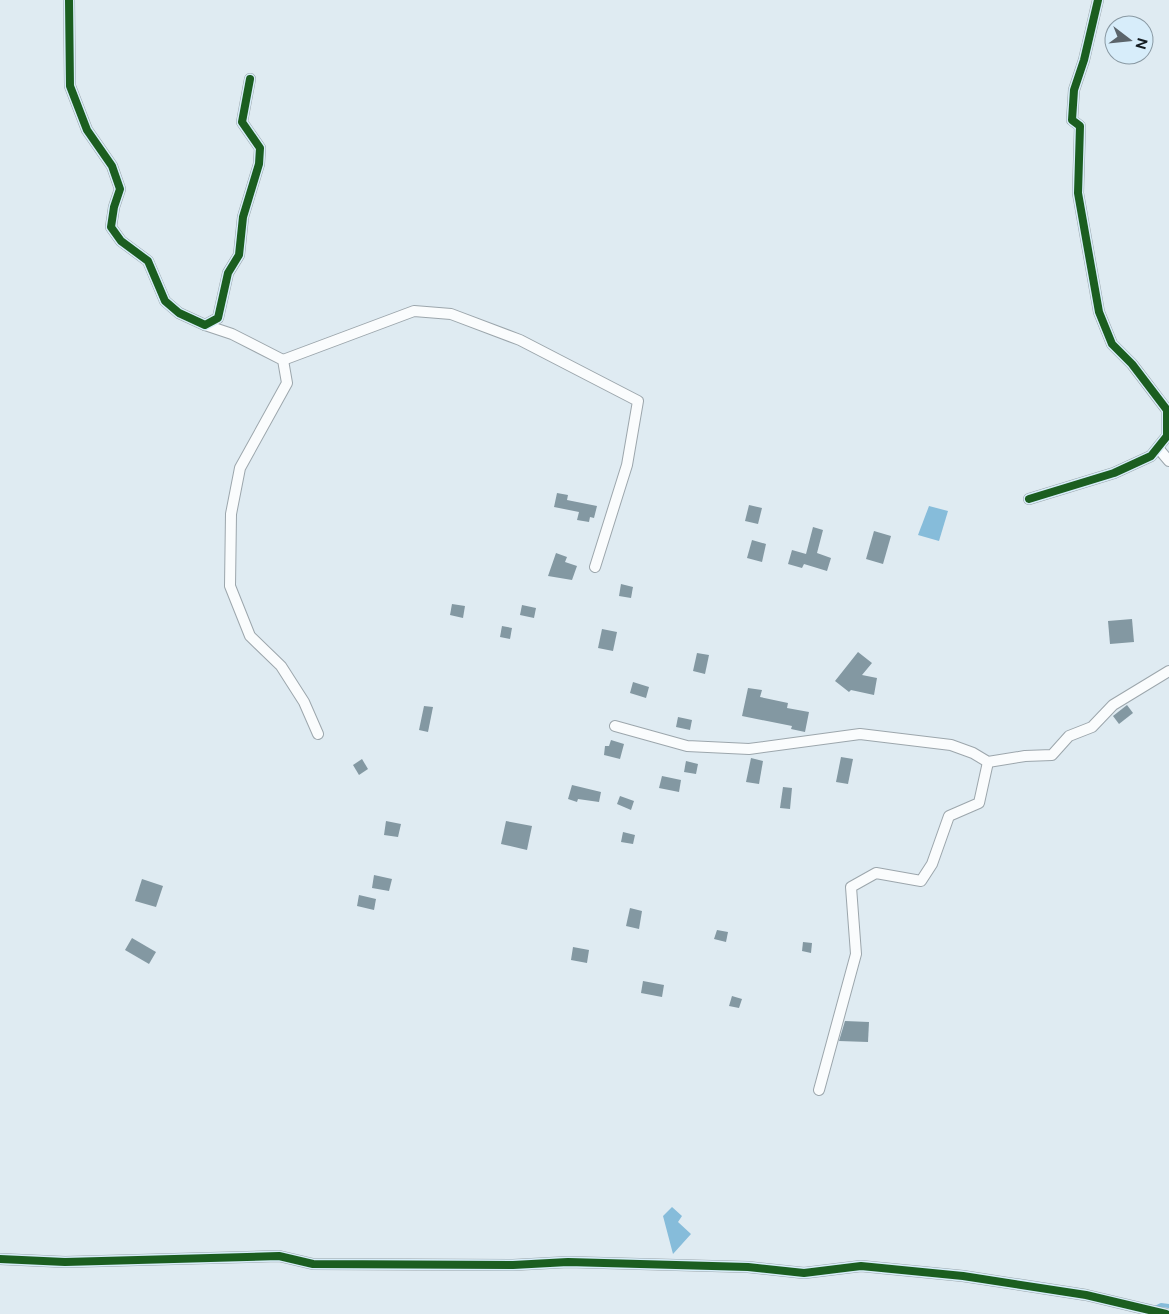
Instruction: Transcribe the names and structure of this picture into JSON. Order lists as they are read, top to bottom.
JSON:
{
  "north": "right"
}
